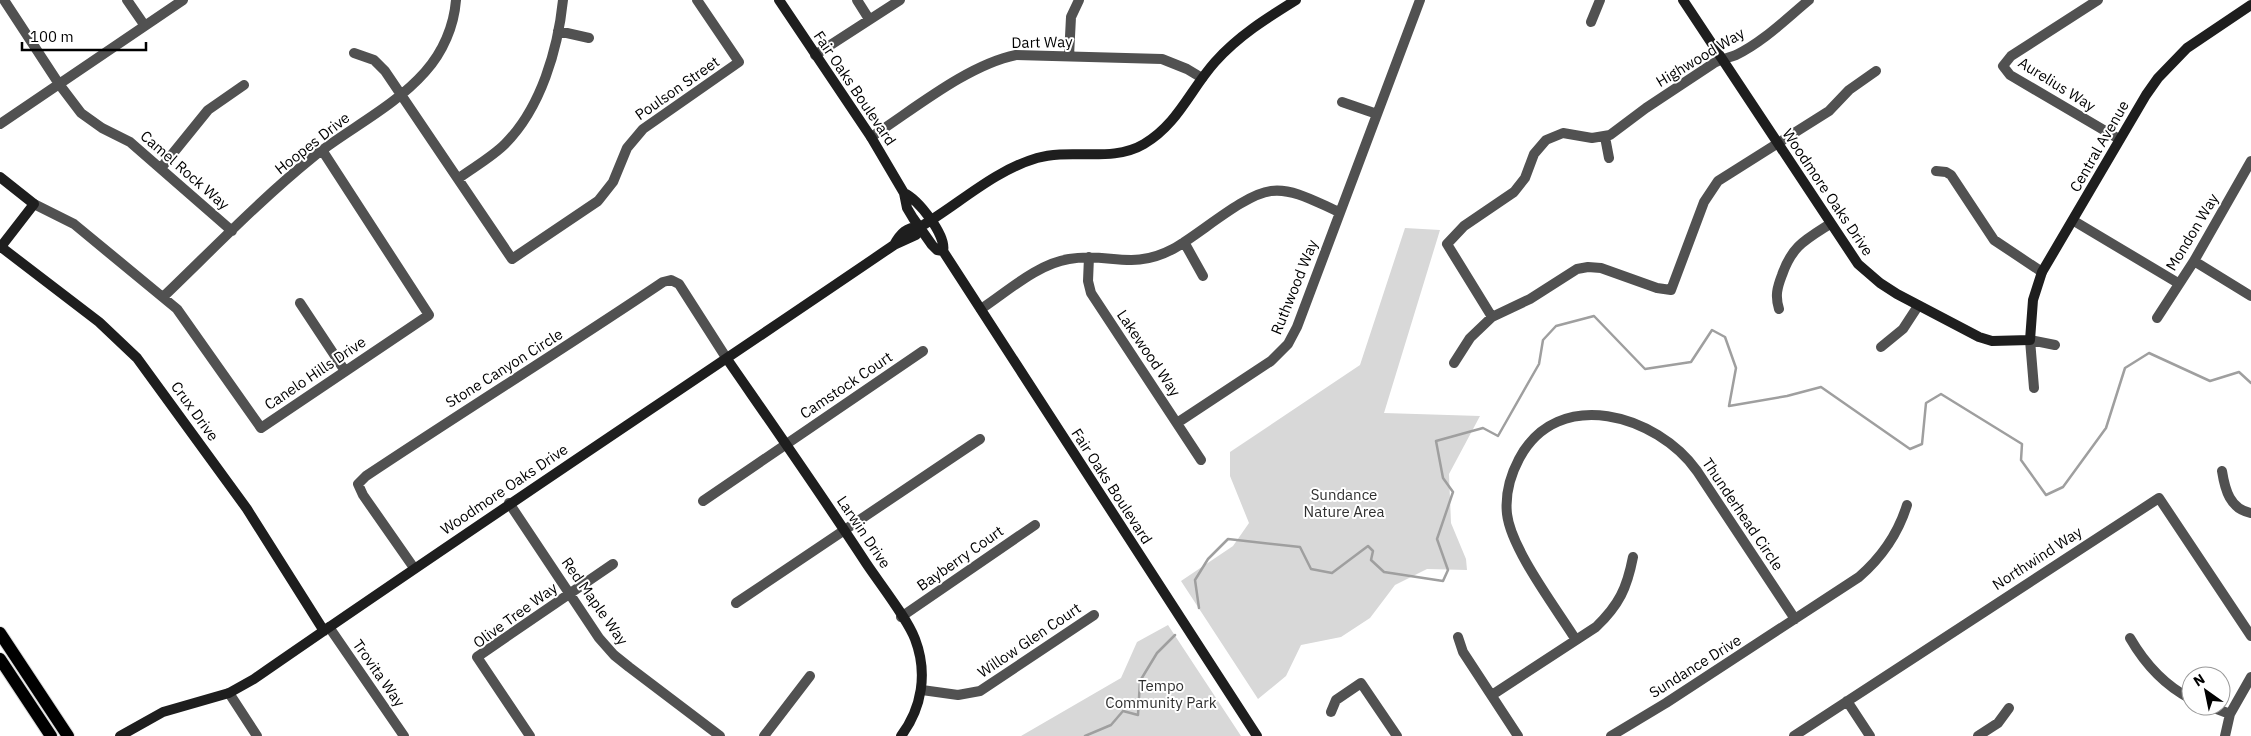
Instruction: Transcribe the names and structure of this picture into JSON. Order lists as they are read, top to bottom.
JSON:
{
  "streets": {
    "street": [
      "Dart Way",
      "Highwood Way",
      "Aurelius Way",
      "Poulson Street",
      "Fair Oaks Boulevard",
      "Hoopes Drive",
      "Central Avenue",
      "Camel Rock Way",
      "Woodmore Oaks Drive",
      "Mondon Way",
      "Ruthwood Way",
      "Lakewood Way",
      "Stone Canyon Circle",
      "Canelo Hills Drive",
      "Camstock Court",
      "Crux Drive",
      "Thunderhead Circle",
      "Larwin Drive",
      "Bayberry Court",
      "Northwind Way",
      "Red Maple Way",
      "Olive Tree Way",
      "Willow Glen Court",
      "Sundance Drive",
      "Trovita Way"
    ]
  },
  "crossings": [
    ["Dart Way", "Fair Oaks Boulevard"],
    ["Dart Way", "Woodmore Oaks Drive"],
    ["Highwood Way", "Woodmore Oaks Drive"],
    ["Aurelius Way", "Central Avenue"],
    ["Poulson Street", "Hoopes Drive"],
    ["Fair Oaks Boulevard", "Woodmore Oaks Drive"],
    ["Hoopes Drive", "Camel Rock Way"],
    ["Hoopes Drive", "Canelo Hills Drive"],
    ["Central Avenue", "Woodmore Oaks Drive"],
    ["Woodmore Oaks Drive", "Stone Canyon Circle"],
    ["Woodmore Oaks Drive", "Crux Drive"],
    ["Woodmore Oaks Drive", "Larwin Drive"],
    ["Woodmore Oaks Drive", "Red Maple Way"],
    ["Woodmore Oaks Drive", "Trovita Way"],
    ["Ruthwood Way", "Lakewood Way"],
    ["Stone Canyon Circle", "Larwin Drive"],
    ["Camstock Court", "Larwin Drive"],
    ["Crux Drive", "Trovita Way"],
    ["Thunderhead Circle", "Sundance Drive"],
    ["Larwin Drive", "Bayberry Court"],
    ["Larwin Drive", "Willow Glen Court"],
    ["Red Maple Way", "Olive Tree Way"]
  ],
  "parks": ["Sundance Nature Area", "Tempo Community Park"],
  "scale_bar": "100 m",
  "north": "top left"
}
